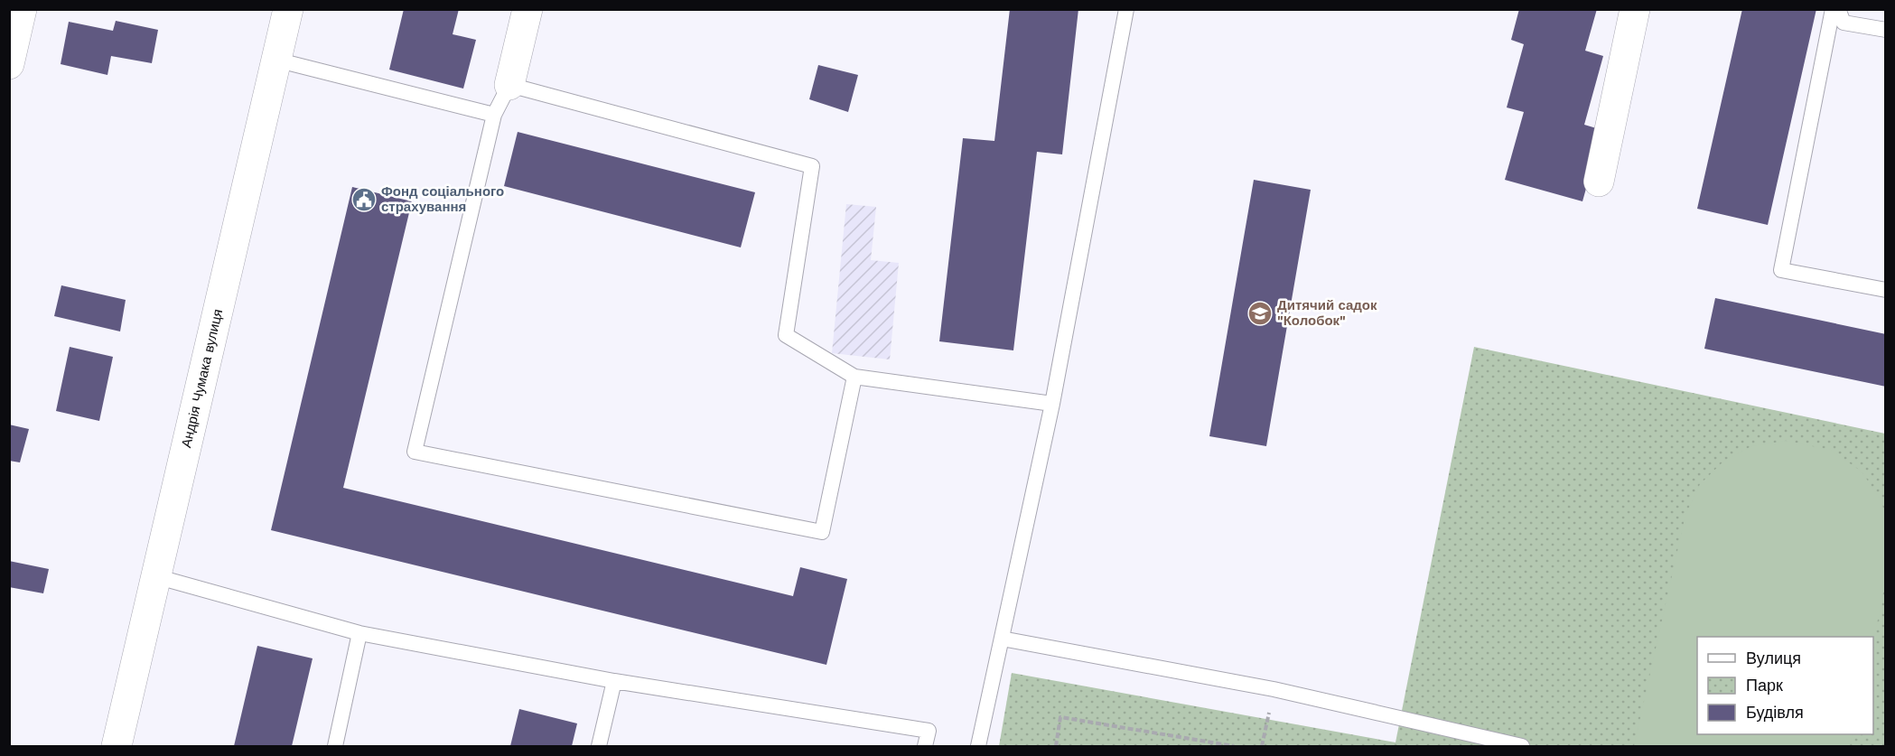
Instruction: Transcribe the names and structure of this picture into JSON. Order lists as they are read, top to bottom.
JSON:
{
  "streets": {
    "street": ["Андрія Чумака вулиця"]
  },
  "places": {
    "public building": ["Фонд соціального страхування"],
    "school or university": ["Дитячий садок \"Колобок\""]
  },
  "legend": ["Вулиця", "Парк", "Будівля"]
}
